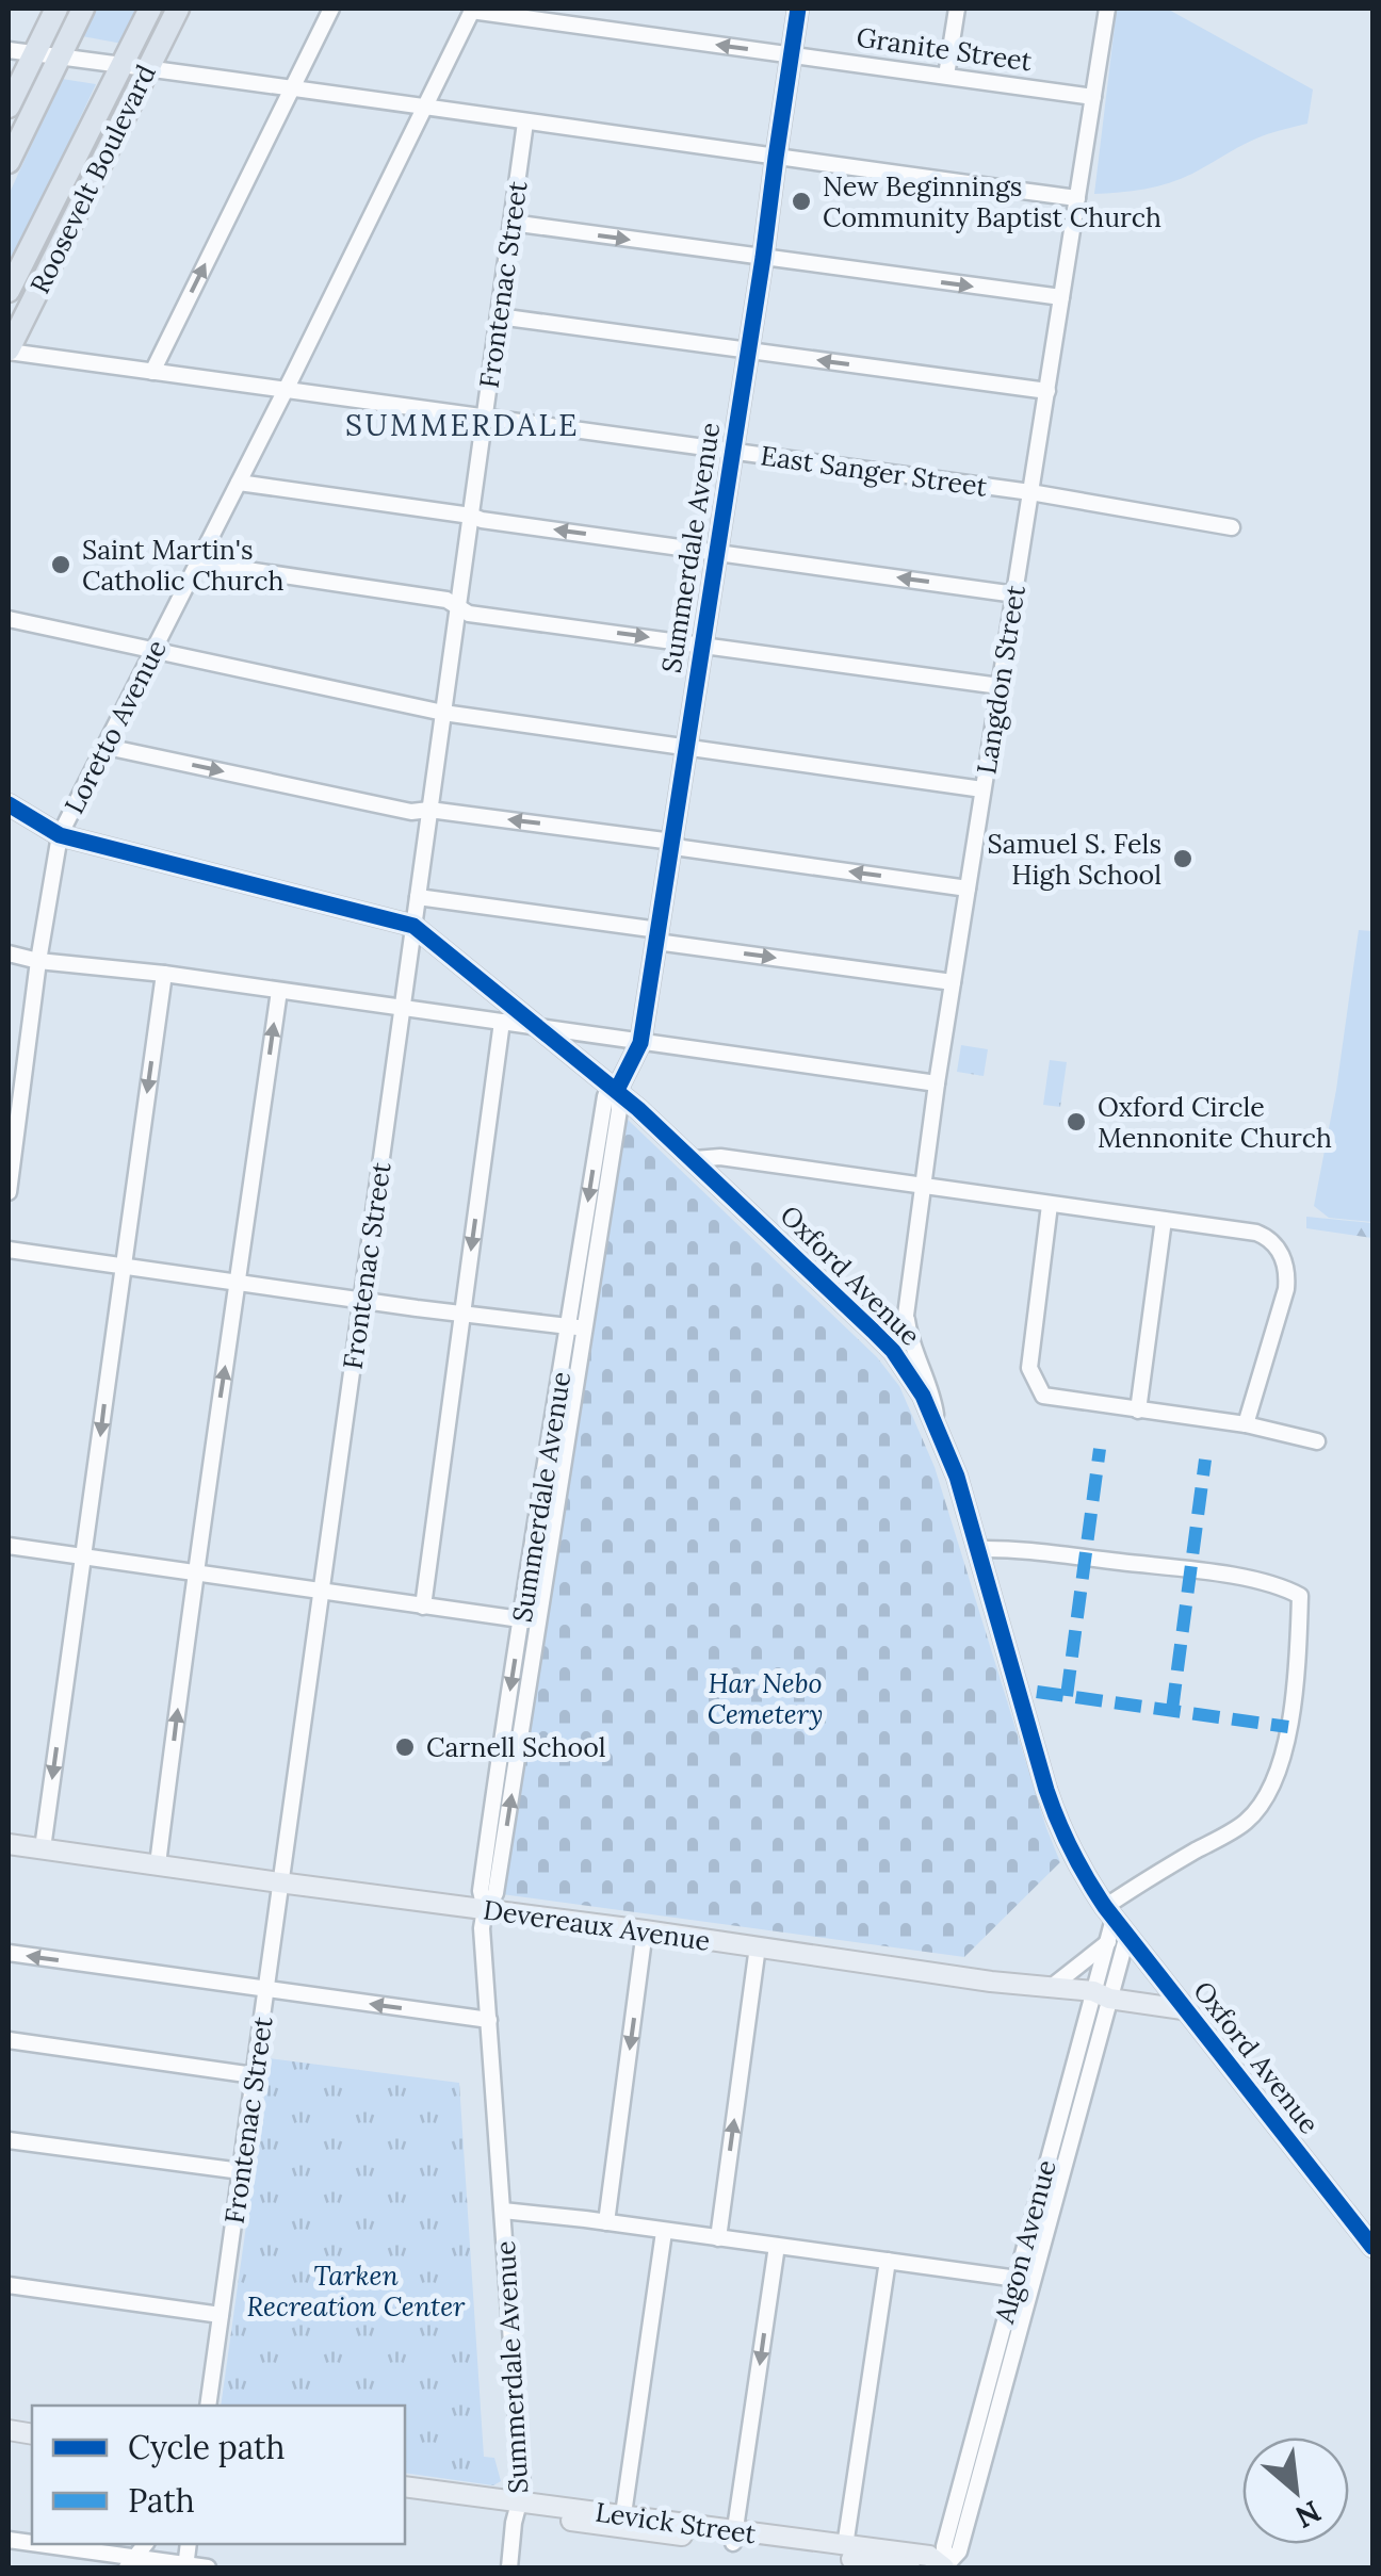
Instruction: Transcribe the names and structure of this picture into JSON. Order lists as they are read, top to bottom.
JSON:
{
  "streets": {
    "highway": ["Roosevelt Boulevard"],
    "main road": [
      "Summerdale Avenue",
      "Oxford Avenue",
      "Devereaux Avenue",
      "Levick Street"
    ],
    "street": [
      "Granite Street",
      "Frontenac Street",
      "East Sanger Street",
      "Langdon Street",
      "Loretto Avenue",
      "Algon Avenue"
    ]
  },
  "crossings": [
    ["Granite Street", "Summerdale Avenue"],
    ["Granite Street", "Langdon Street"],
    ["Granite Street", "Loretto Avenue"],
    ["Roosevelt Boulevard", "East Sanger Street"],
    ["Frontenac Street", "East Sanger Street"],
    ["Frontenac Street", "Oxford Avenue"],
    ["Frontenac Street", "Devereaux Avenue"],
    ["East Sanger Street", "Summerdale Avenue"],
    ["East Sanger Street", "Langdon Street"],
    ["East Sanger Street", "Loretto Avenue"],
    ["Summerdale Avenue", "Oxford Avenue"],
    ["Summerdale Avenue", "Devereaux Avenue"],
    ["Summerdale Avenue", "Levick Street"],
    ["Langdon Street", "Oxford Avenue"],
    ["Loretto Avenue", "Oxford Avenue"],
    ["Oxford Avenue", "Devereaux Avenue"],
    ["Oxford Avenue", "Algon Avenue"],
    ["Devereaux Avenue", "Algon Avenue"],
    ["Algon Avenue", "Levick Street"]
  ],
  "districts": ["SUMMERDALE"],
  "parks": ["Har Nebo Cemetery", "Tarken Recreation Center"],
  "places": [
    "New Beginnings Community Baptist Church",
    "Saint Martin's Catholic Church",
    "Samuel S. Fels High School",
    "Oxford Circle Mennonite Church",
    "Carnell School"
  ],
  "legend": ["Cycle path", "Path"],
  "north": "bottom right"
}
